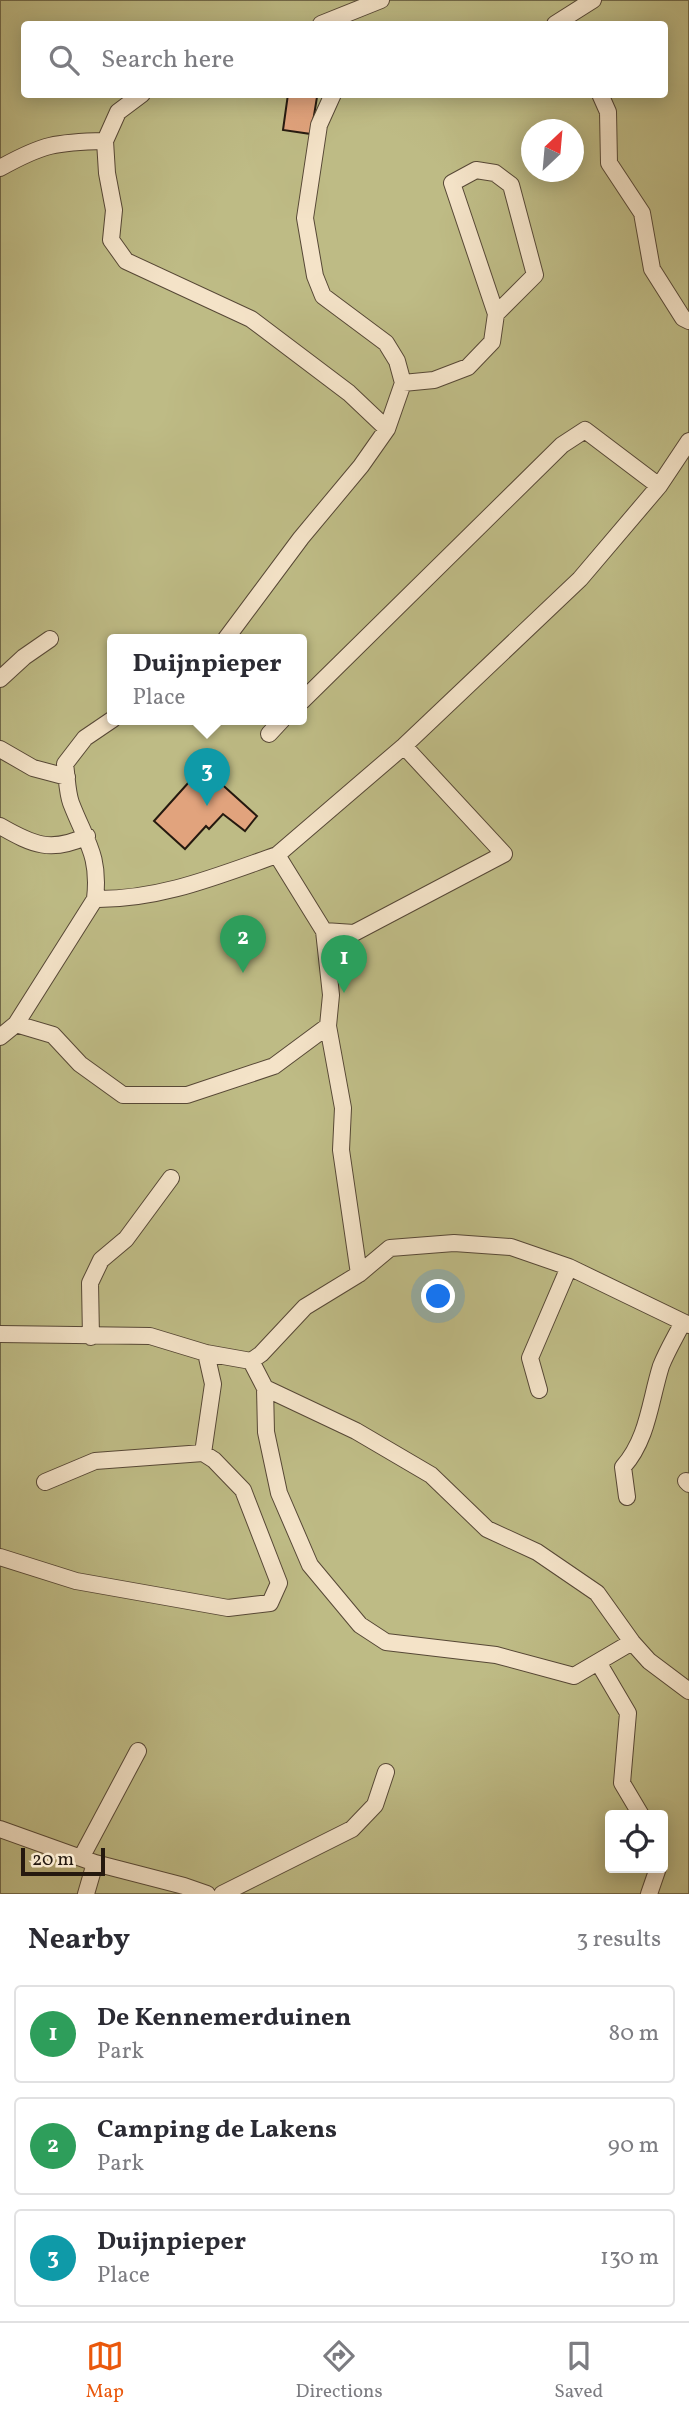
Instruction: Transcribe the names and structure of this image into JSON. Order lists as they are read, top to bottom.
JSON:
{
  "scale_bar": "20 m",
  "north": "top right",
  "page": {
    "search": "Search here",
    "popup": ["Duijnpieper", "Place"],
    "pins": ["3", "2", "1"],
    "scale": "20 m",
    "heading": ["Nearby", "3 results"],
    "list": [
      {
        "mark": "1",
        "name": "De Kennemerduinen",
        "note": "Park",
        "value": "80 m"
      },
      {
        "mark": "2",
        "name": "Camping de Lakens",
        "note": "Park",
        "value": "90 m"
      },
      {
        "mark": "3",
        "name": "Duijnpieper",
        "note": "Place",
        "value": "130 m"
      }
    ],
    "nav": ["Map", "Directions", "Saved"]
  }
}
